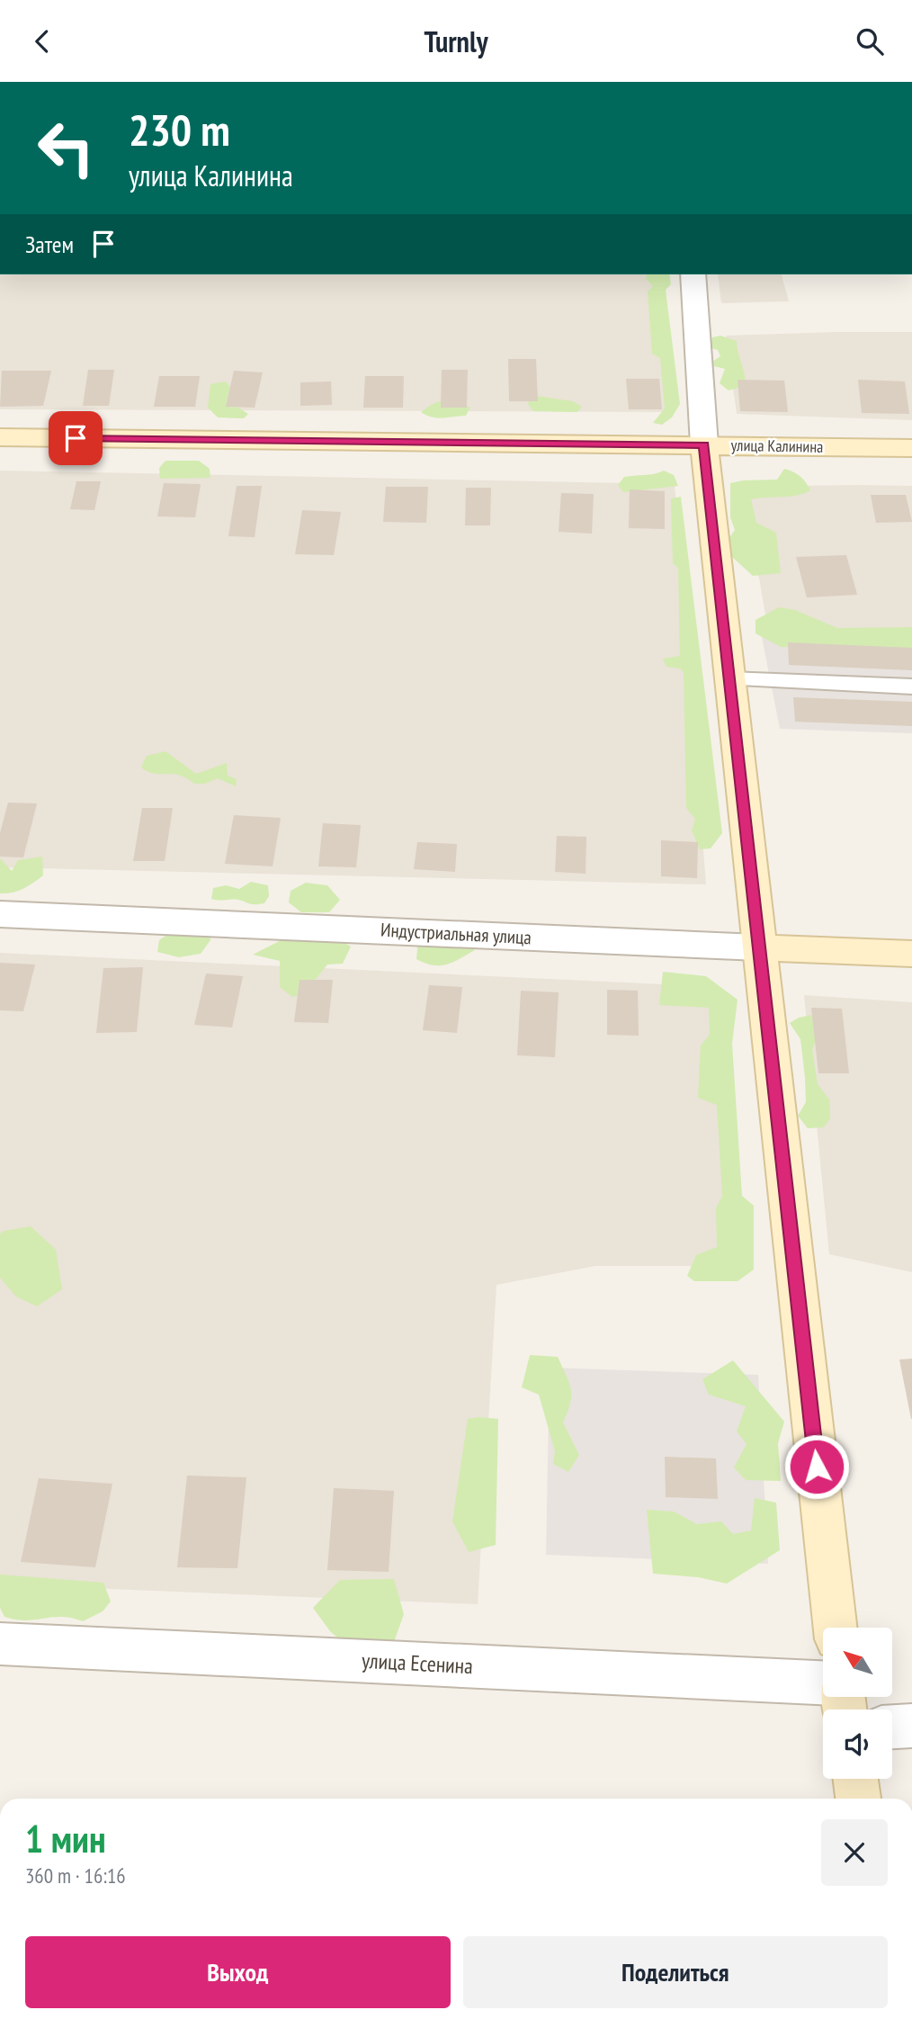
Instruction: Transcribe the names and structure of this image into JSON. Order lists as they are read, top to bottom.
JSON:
{
  "streets": {
    "street": ["улица Калинина", "Индустриальная улица", "улица Есенина"]
  },
  "north": "top left",
  "page": {
    "header": "Turnly",
    "turn": ["230 m", "улица Калинина"],
    "then": "Затем",
    "heading": ["1 мин", "360 m · 16:16"],
    "buttons": ["Выход", "Поделиться"]
  }
}
